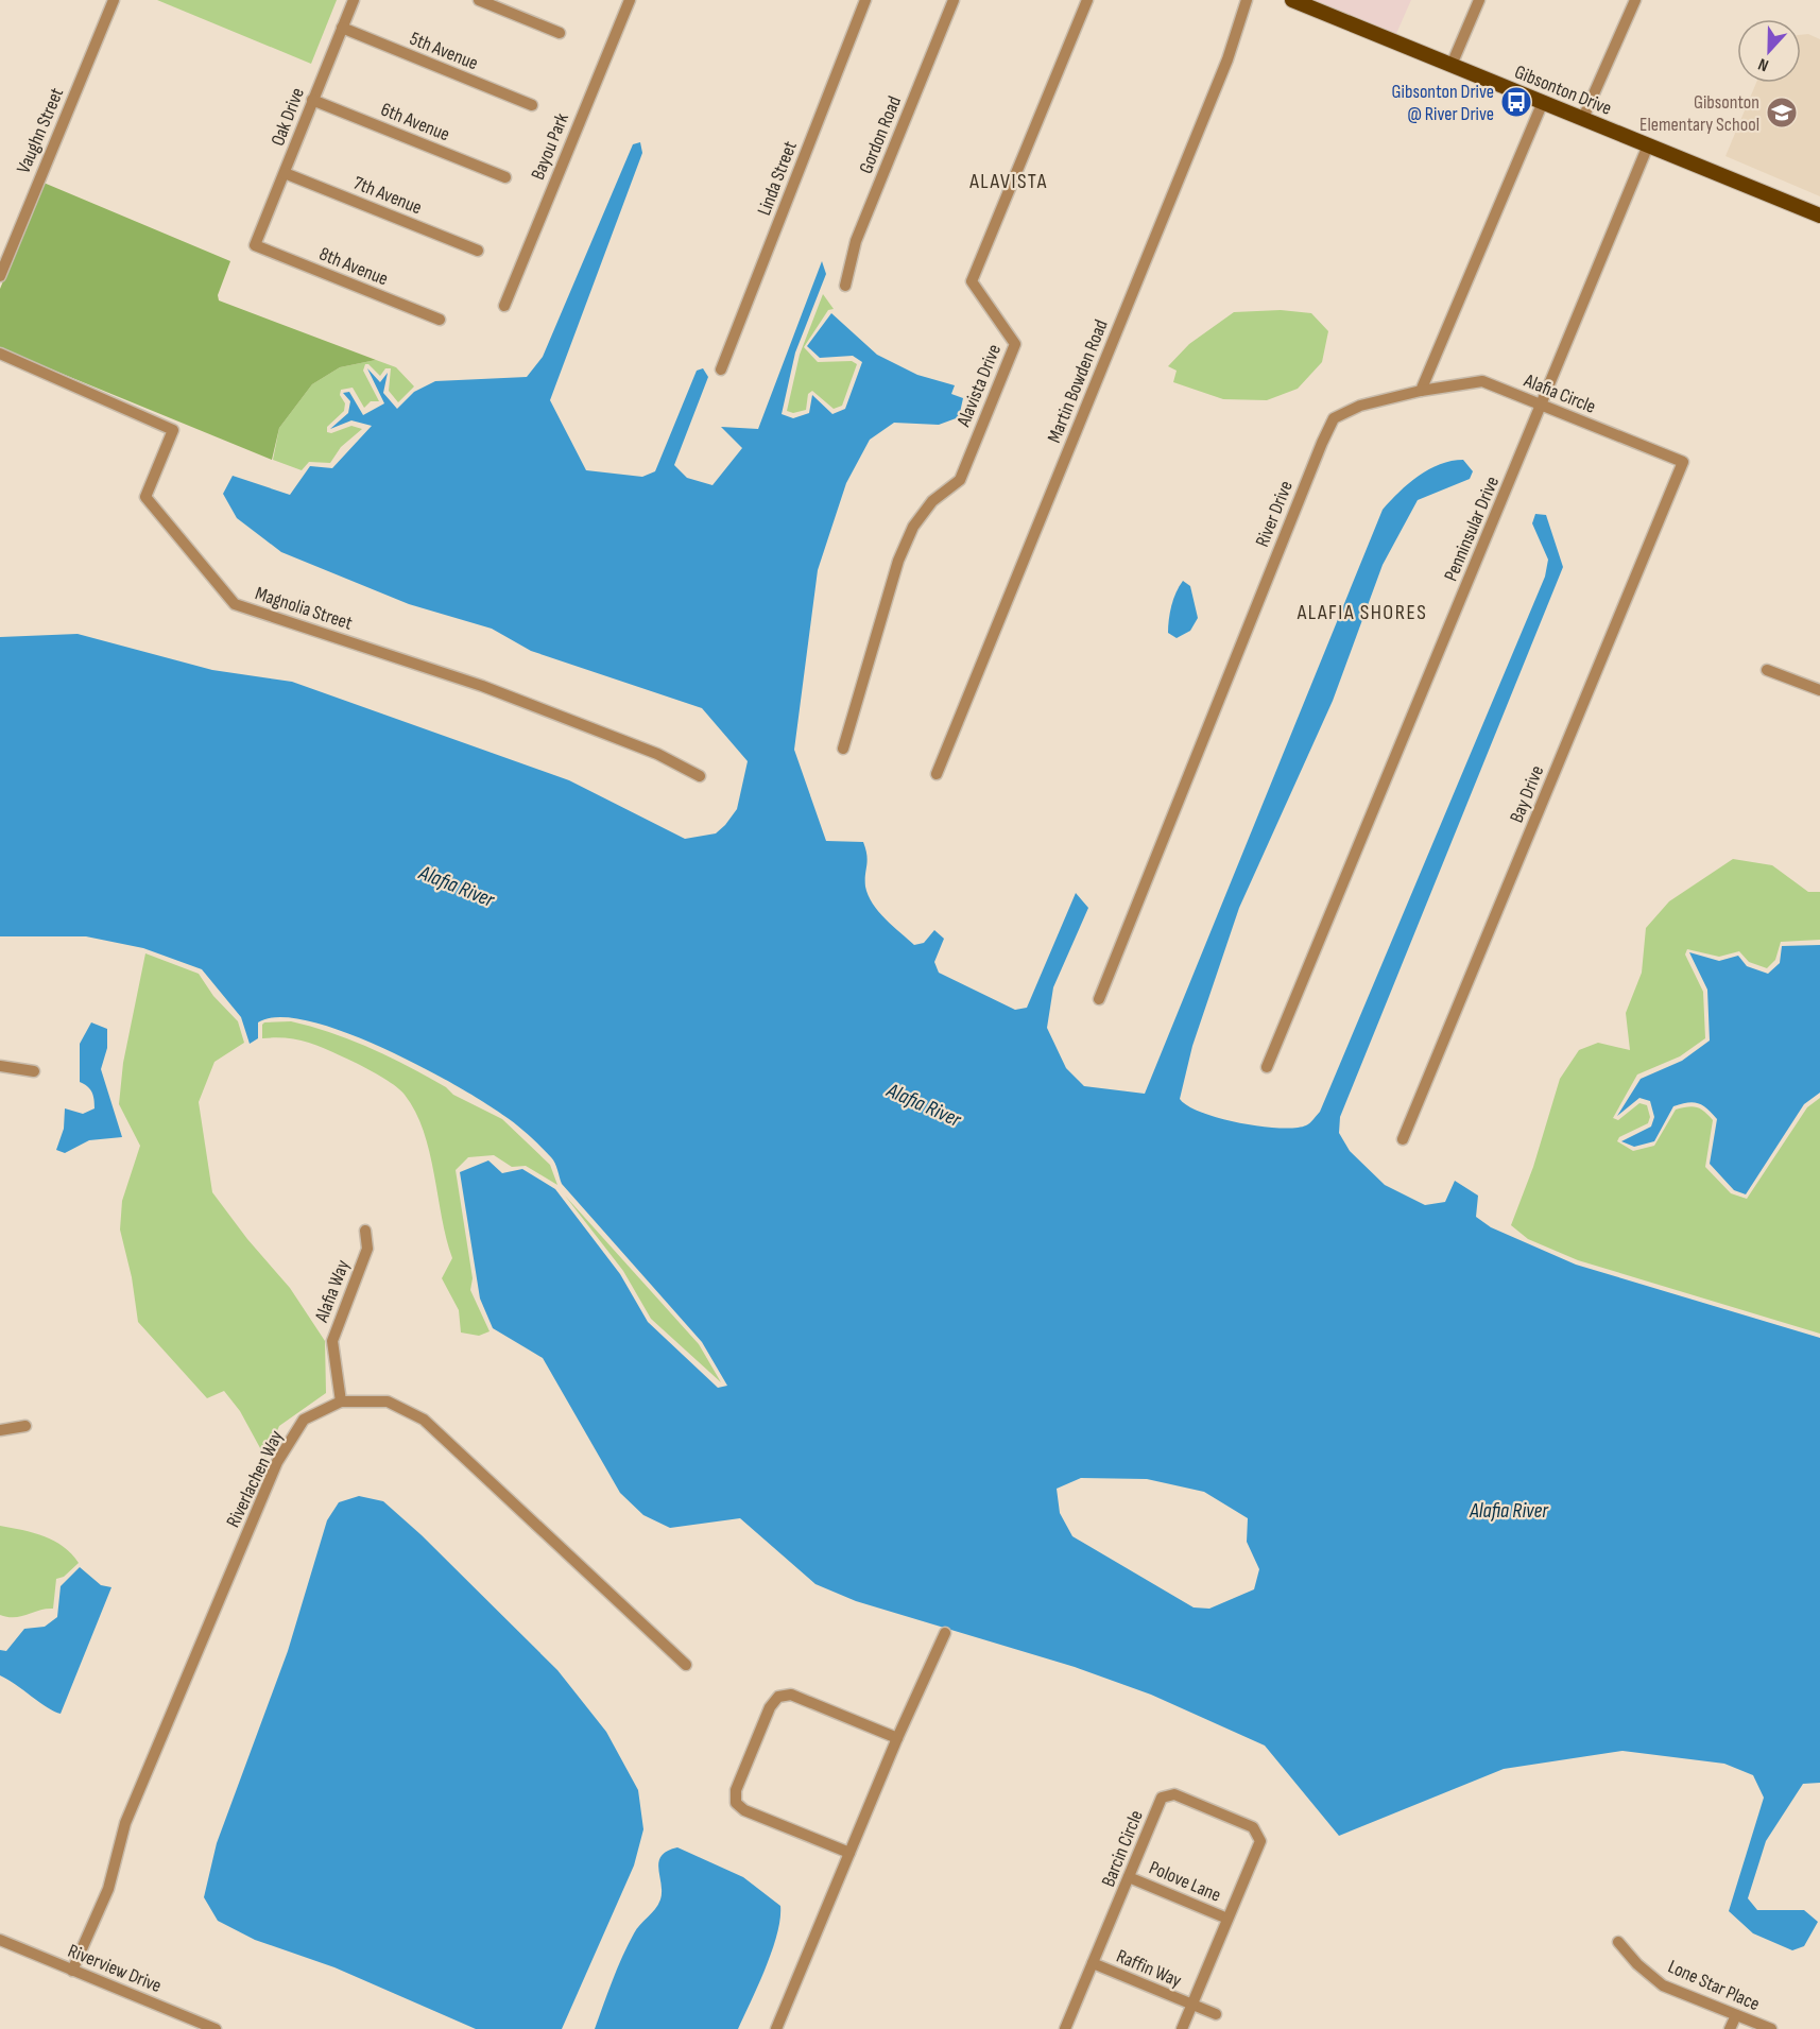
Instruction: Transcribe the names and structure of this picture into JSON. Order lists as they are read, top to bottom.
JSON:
{
  "streets": {
    "main road": ["Gibsonton Drive"],
    "street": [
      "5th Avenue",
      "Oak Drive",
      "6th Avenue",
      "Vaughn Street",
      "Gordon Road",
      "Bayou Park",
      "Linda Street",
      "7th Avenue",
      "8th Avenue",
      "Martin Bowden Road",
      "Alavista Drive",
      "Alafia Circle",
      "River Drive",
      "Penninsular Drive",
      "Magnolia Street",
      "Bay Drive",
      "Alafia Way",
      "Riverlachen Way",
      "Barcin Circle",
      "Polove Lane",
      "Riverview Drive",
      "Raffin Way",
      "Lone Star Place"
    ]
  },
  "crossings": [
    ["5th Avenue", "Oak Drive"],
    ["Gibsonton Drive", "Penninsular Drive"],
    ["Oak Drive", "6th Avenue"],
    ["Oak Drive", "7th Avenue"],
    ["Oak Drive", "8th Avenue"],
    ["Alafia Circle", "River Drive"],
    ["Alafia Circle", "Penninsular Drive"],
    ["Alafia Circle", "Bay Drive"],
    ["Alafia Way", "Riverlachen Way"],
    ["Riverlachen Way", "Riverview Drive"],
    ["Barcin Circle", "Polove Lane"],
    ["Barcin Circle", "Raffin Way"]
  ],
  "districts": ["ALAVISTA", "ALAFIA SHORES"],
  "water": ["Alafia River"],
  "places": {
    "bus stop": ["Gibsonton Drive @ River Drive"],
    "school or university": ["Gibsonton Elementary School"]
  },
  "north": "bottom"
}
